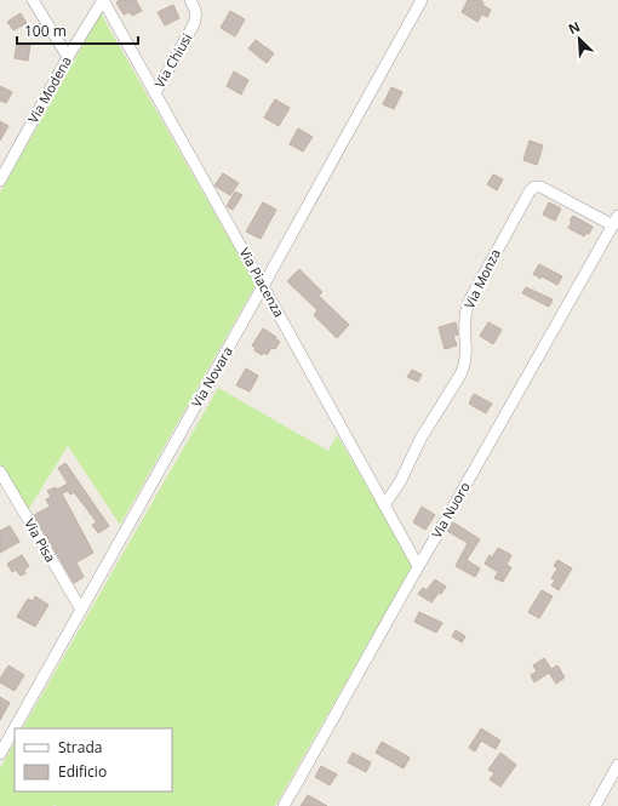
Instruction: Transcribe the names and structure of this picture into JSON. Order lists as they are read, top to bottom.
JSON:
{
  "streets": {
    "street": [
      "Via Chiusi",
      "Via Modena",
      "Via Monza",
      "Via Piacenza",
      "Via Novara",
      "Via Nuoro",
      "Via Pisa"
    ]
  },
  "crossings": [
    ["Via Chiusi", "Via Piacenza"],
    ["Via Modena", "Via Piacenza"],
    ["Via Monza", "Via Piacenza"],
    ["Via Monza", "Via Nuoro"],
    ["Via Piacenza", "Via Novara"],
    ["Via Piacenza", "Via Nuoro"],
    ["Via Novara", "Via Pisa"]
  ],
  "legend": ["Strada", "Edificio"],
  "scale_bar": "100 m",
  "north": "top left"
}
